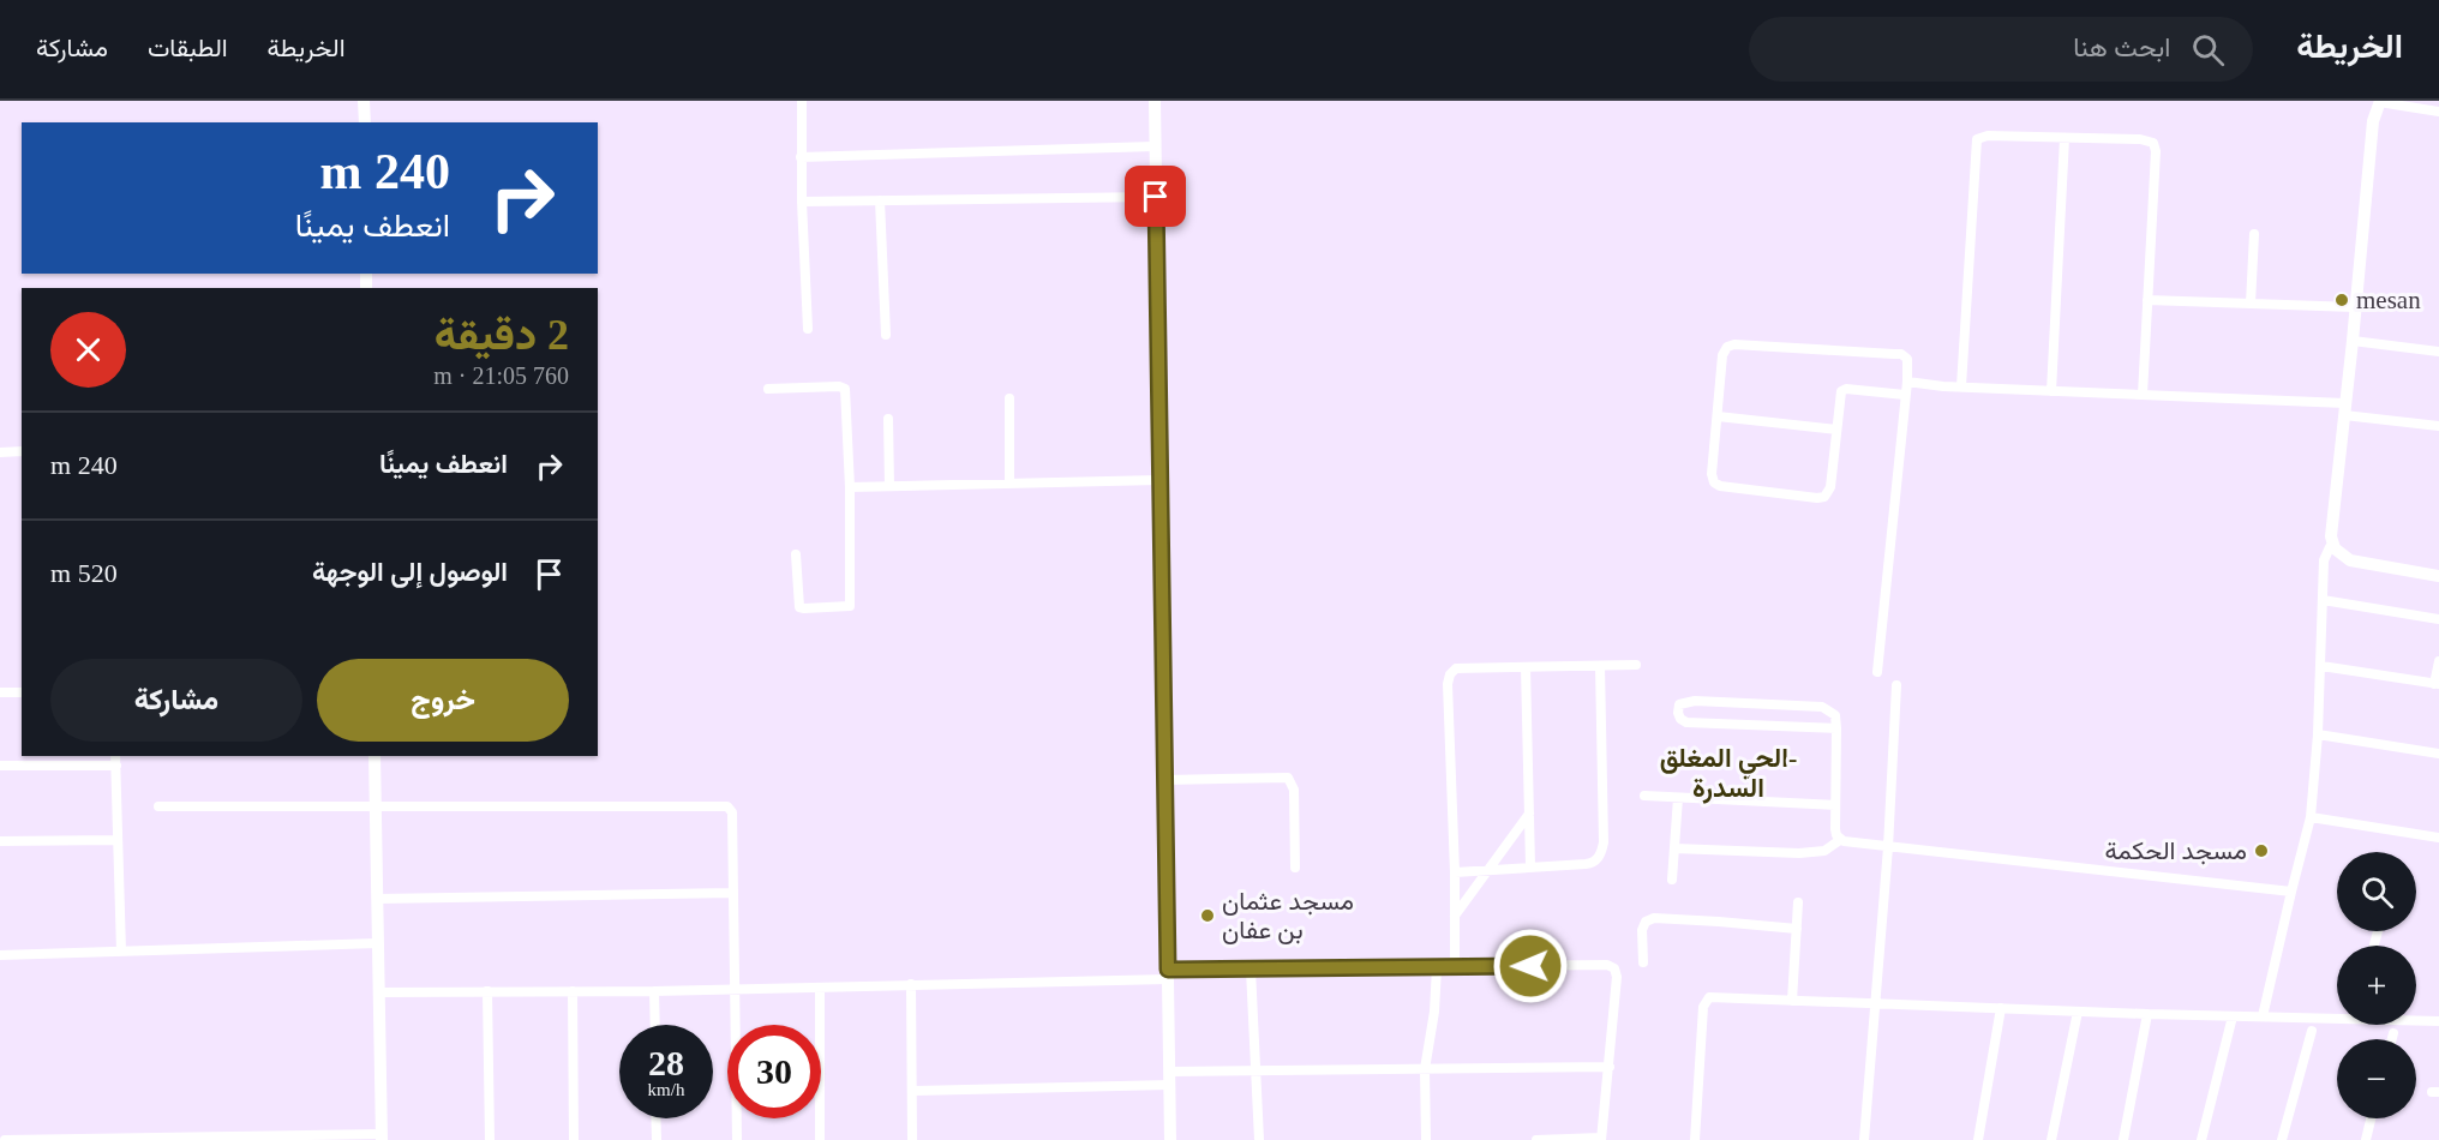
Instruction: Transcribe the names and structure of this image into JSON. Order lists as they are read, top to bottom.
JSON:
{
  "districts": ["الحي المغلق- السدرة"],
  "places": ["mesan", "مسجد الحكمة", "مسجد عثمان بن عفان"],
  "page": {
    "header": "الخريطة",
    "search": "ابحث هنا",
    "nav": ["الخريطة", "الطبقات", "مشاركة"],
    "turn": ["240 m", "انعطف يمينًا"],
    "heading": ["2 دقيقة", "760 m · 21:05"],
    "list": [
      {
        "name": "انعطف يمينًا",
        "value": "240 m"
      },
      {
        "name": "الوصول إلى الوجهة",
        "value": "520 m"
      }
    ],
    "buttons": ["خروج", "مشاركة"],
    "map_buttons": ["+", "−"],
    "speed": "28 km/h",
    "limit": "30"
  }
}
